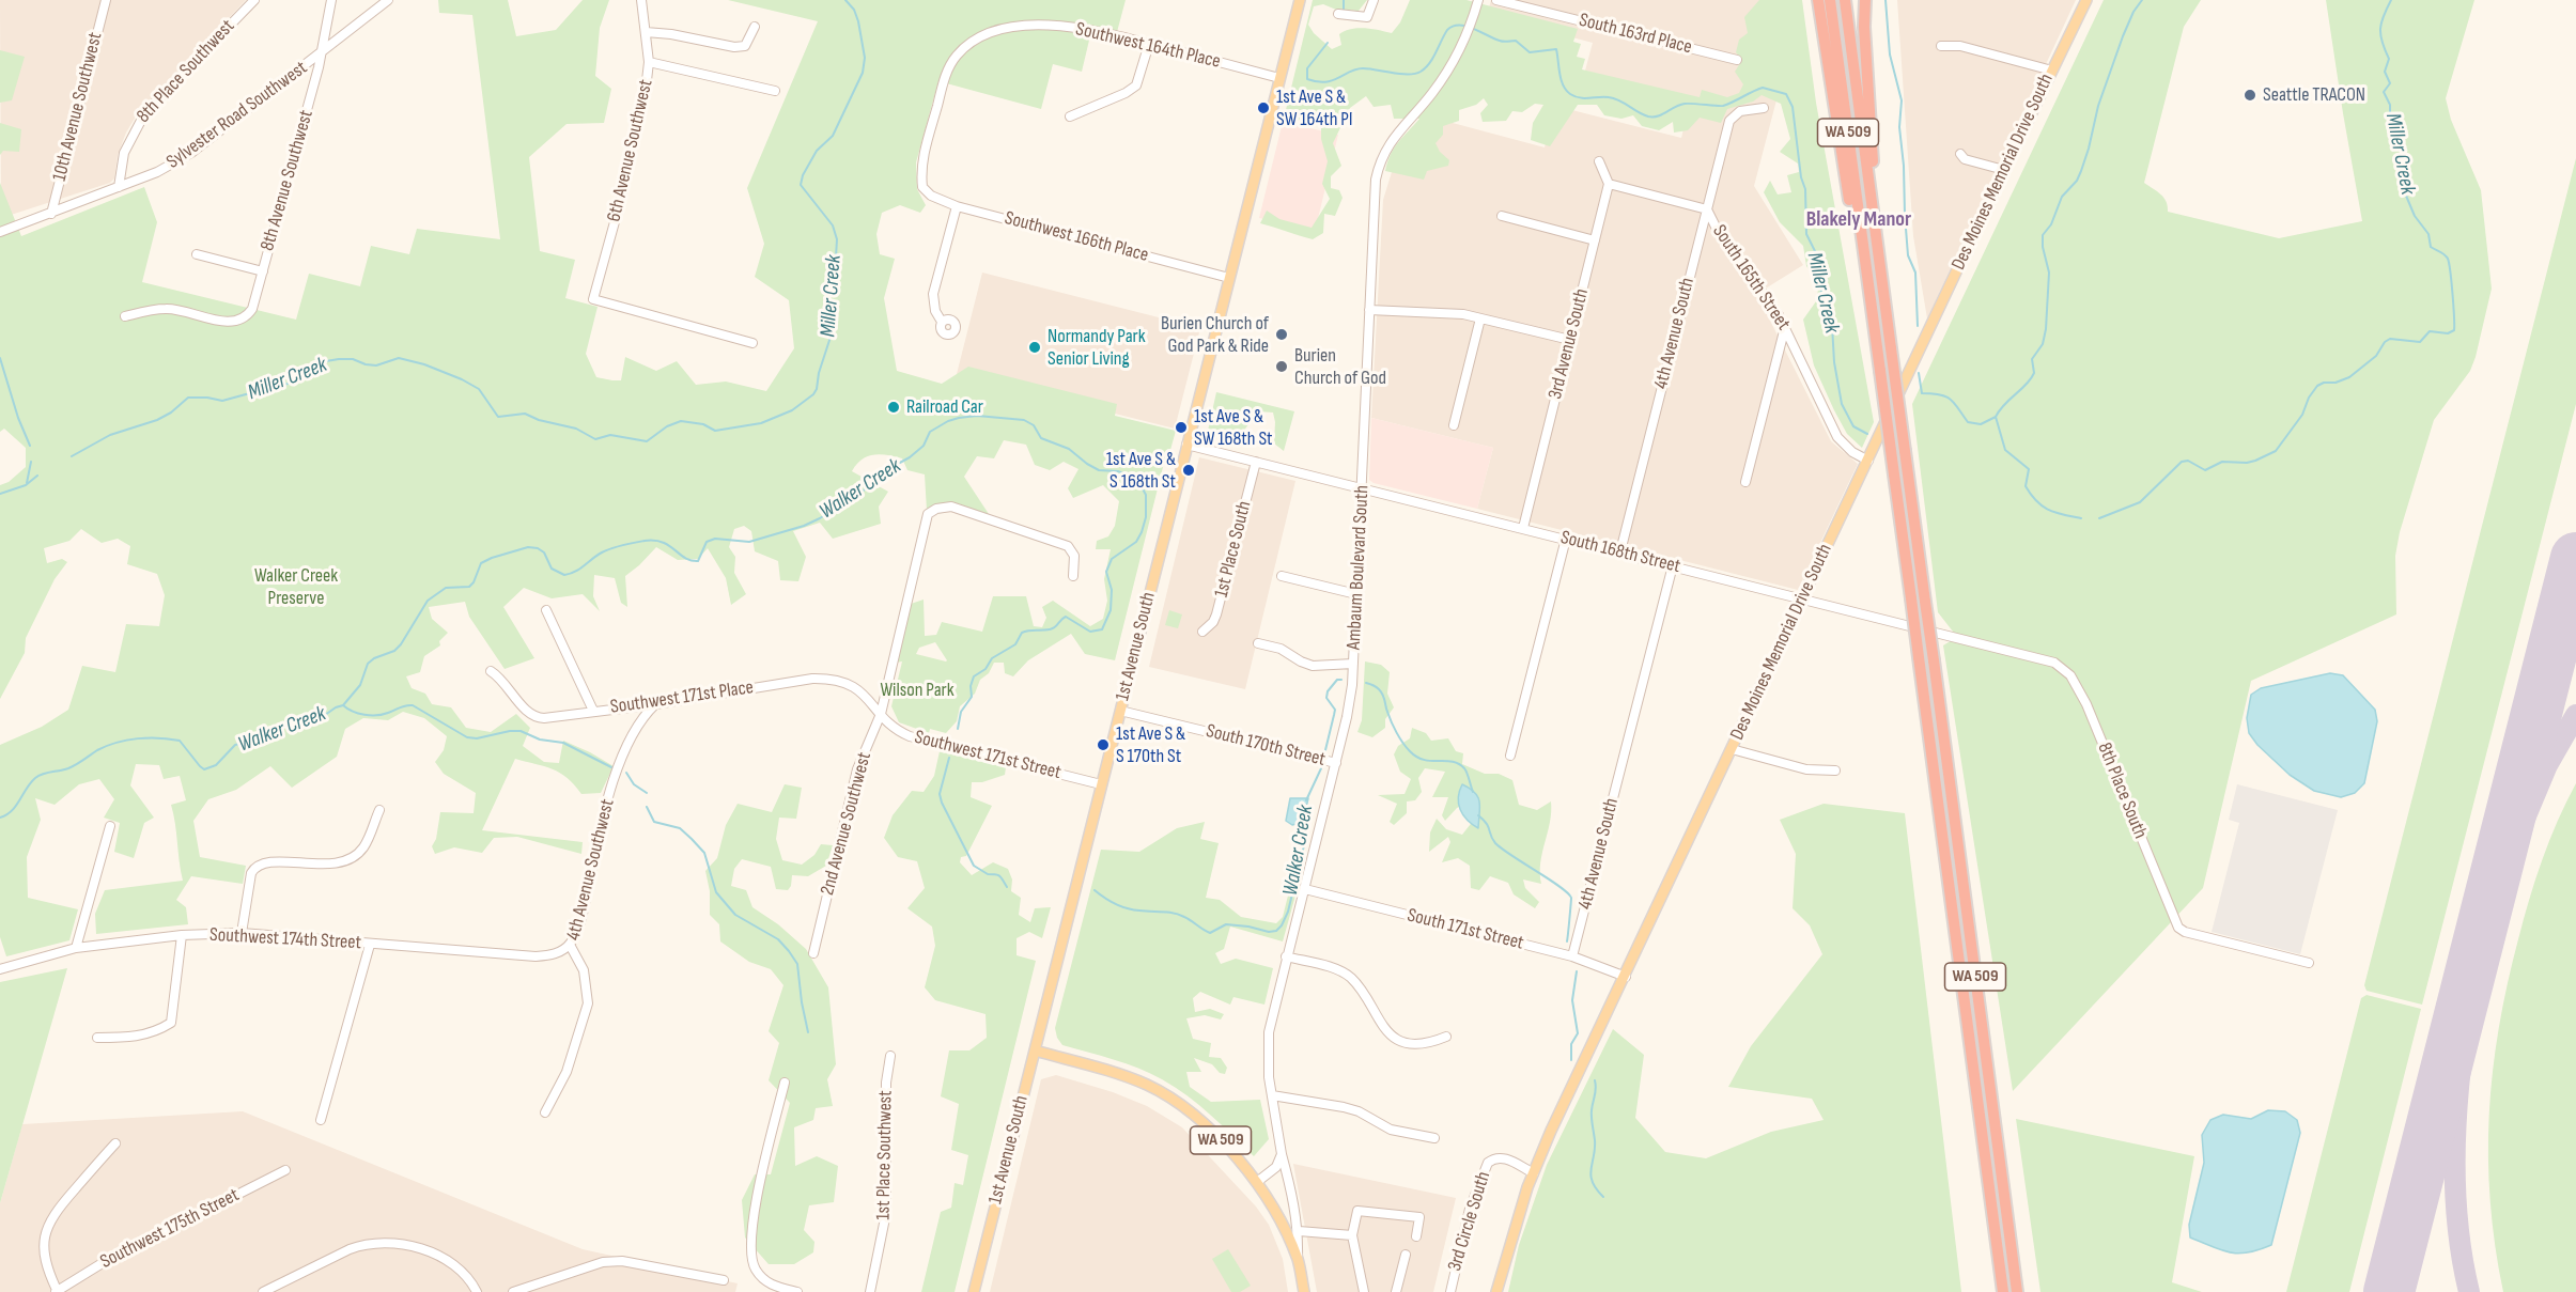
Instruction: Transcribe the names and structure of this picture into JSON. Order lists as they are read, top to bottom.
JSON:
{
  "streets": {
    "highway": ["WA 509"],
    "main road": ["Des Moines Memorial Drive South", "Ambaum Boulevard South", "1st Avenue South"],
    "street": [
      "South 163rd Place",
      "Southwest 164th Place",
      "8th Place Southwest",
      "10th Avenue Southwest",
      "Sylvester Road Southwest",
      "6th Avenue Southwest",
      "8th Avenue Southwest",
      "Southwest 166th Place",
      "South 165th Street",
      "4th Avenue South",
      "3rd Avenue South",
      "1st Place South",
      "South 168th Street",
      "Southwest 171st Place",
      "South 170th Street",
      "Southwest 171st Street",
      "8th Place South",
      "2nd Avenue Southwest",
      "4th Avenue Southwest",
      "South 171st Street",
      "Southwest 174th Street",
      "1st Place Southwest",
      "3rd Circle South",
      "Southwest 175th Street"
    ]
  },
  "crossings": [
    ["Southwest 164th Place", "Southwest 166th Place"],
    ["Southwest 164th Place", "1st Avenue South"],
    ["8th Place Southwest", "Sylvester Road Southwest"],
    ["10th Avenue Southwest", "Sylvester Road Southwest"],
    ["Sylvester Road Southwest", "8th Avenue Southwest"],
    ["WA 509", "Ambaum Boulevard South"],
    ["WA 509", "1st Avenue South"],
    ["Des Moines Memorial Drive South", "South 165th Street"],
    ["Des Moines Memorial Drive South", "South 168th Street"],
    ["Des Moines Memorial Drive South", "South 171st Street"],
    ["Des Moines Memorial Drive South", "3rd Circle South"],
    ["Southwest 166th Place", "1st Avenue South"],
    ["South 165th Street", "4th Avenue South"],
    ["South 165th Street", "3rd Avenue South"],
    ["4th Avenue South", "South 168th Street"],
    ["4th Avenue South", "South 171st Street"],
    ["3rd Avenue South", "South 168th Street"],
    ["1st Place South", "South 168th Street"],
    ["South 168th Street", "Ambaum Boulevard South"],
    ["South 168th Street", "1st Avenue South"],
    ["South 168th Street", "8th Place South"],
    ["Ambaum Boulevard South", "South 170th Street"],
    ["Ambaum Boulevard South", "South 171st Street"],
    ["1st Avenue South", "South 170th Street"],
    ["1st Avenue South", "Southwest 171st Street"],
    ["Southwest 171st Place", "Southwest 171st Street"],
    ["Southwest 171st Place", "2nd Avenue Southwest"],
    ["Southwest 171st Place", "4th Avenue Southwest"],
    ["Southwest 171st Street", "2nd Avenue Southwest"],
    ["4th Avenue Southwest", "Southwest 174th Street"]
  ],
  "districts": ["Blakely Manor"],
  "water": ["Miller Creek", "Walker Creek"],
  "parks": ["Walker Creek Preserve", "Wilson Park"],
  "places": [
    "Seattle TRACON",
    "1st Ave S & SW 164th Pl",
    "Burien Church of God Park & Ride",
    "Normandy Park Senior Living",
    "Burien Church of God",
    "Railroad Car",
    "1st Ave S & SW 168th St",
    "1st Ave S & S 168th St",
    "1st Ave S & S 170th St"
  ]
}
